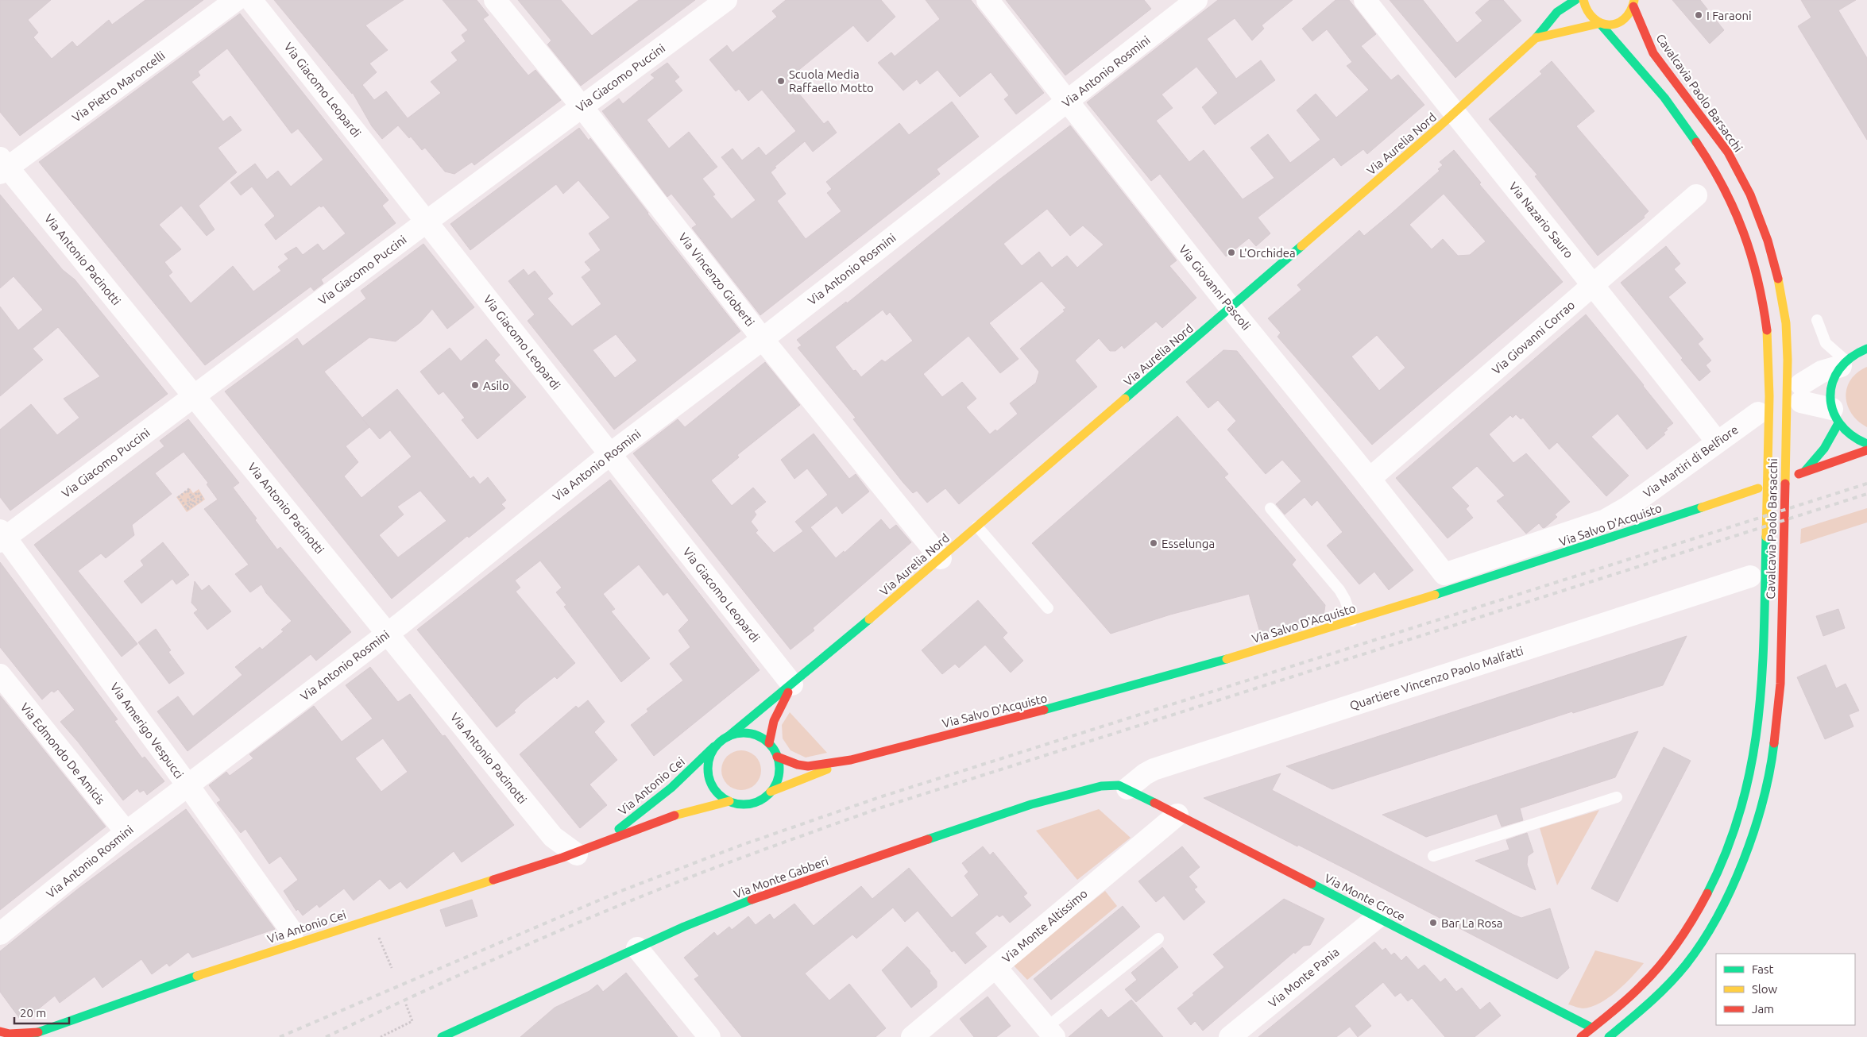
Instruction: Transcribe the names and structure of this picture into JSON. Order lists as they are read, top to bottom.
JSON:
{
  "streets": {
    "street": [
      "Via Antonio Rosmini",
      "Via Giacomo Puccini",
      "Via Pietro Maroncelli",
      "Via Giacomo Leopardi",
      "Cavalcavia Paolo Barsacchi",
      "Via Aurelia Nord",
      "Via Nazario Sauro",
      "Via Antonio Pacinotti",
      "Via Vincenzo Gioberti",
      "Via Giovanni Pascoli",
      "Via Giovanni Corrao",
      "Via Martiri di Belfiore",
      "Via Salvo D'Acquisto",
      "Quartiere Vincenzo Paolo Malfatti",
      "Via Amerigo Vespucci",
      "Via Edmondo De Amicis",
      "Via Antonio Cei",
      "Via Monte Gabberi",
      "Via Monte Croce",
      "Via Monte Altissimo",
      "Via Monte Pania"
    ]
  },
  "crossings": [
    ["Via Antonio Rosmini", "Via Giacomo Leopardi"],
    ["Via Antonio Rosmini", "Via Antonio Pacinotti"],
    ["Via Antonio Rosmini", "Via Vincenzo Gioberti"],
    ["Via Antonio Rosmini", "Via Giovanni Pascoli"],
    ["Via Antonio Rosmini", "Via Amerigo Vespucci"],
    ["Via Antonio Rosmini", "Via Edmondo De Amicis"],
    ["Via Giacomo Puccini", "Via Giacomo Leopardi"],
    ["Via Giacomo Puccini", "Via Antonio Pacinotti"],
    ["Via Giacomo Puccini", "Via Vincenzo Gioberti"],
    ["Via Giacomo Puccini", "Via Amerigo Vespucci"],
    ["Via Pietro Maroncelli", "Via Antonio Pacinotti"],
    ["Via Giacomo Leopardi", "Via Aurelia Nord"],
    ["Cavalcavia Paolo Barsacchi", "Via Aurelia Nord"],
    ["Cavalcavia Paolo Barsacchi", "Via Monte Croce"],
    ["Via Aurelia Nord", "Via Nazario Sauro"],
    ["Via Aurelia Nord", "Via Vincenzo Gioberti"],
    ["Via Aurelia Nord", "Via Giovanni Pascoli"],
    ["Via Aurelia Nord", "Via Salvo D'Acquisto"],
    ["Via Aurelia Nord", "Via Antonio Cei"],
    ["Via Nazario Sauro", "Via Giovanni Corrao"],
    ["Via Nazario Sauro", "Via Martiri di Belfiore"],
    ["Via Antonio Pacinotti", "Via Antonio Cei"],
    ["Via Giovanni Pascoli", "Via Giovanni Corrao"],
    ["Via Giovanni Pascoli", "Via Martiri di Belfiore"],
    ["Via Salvo D'Acquisto", "Via Antonio Cei"],
    ["Quartiere Vincenzo Paolo Malfatti", "Via Monte Gabberi"],
    ["Quartiere Vincenzo Paolo Malfatti", "Via Monte Croce"],
    ["Via Monte Gabberi", "Via Monte Croce"],
    ["Via Monte Croce", "Via Monte Altissimo"],
    ["Via Monte Croce", "Via Monte Pania"]
  ],
  "places": [
    "I Faraoni",
    "Scuola Media Raffaello Motto",
    "L'Orchidea",
    "Asilo",
    "Esselunga",
    "Bar La Rosa"
  ],
  "legend": ["Fast", "Slow", "Jam"],
  "scale_bar": "20 m"
}
